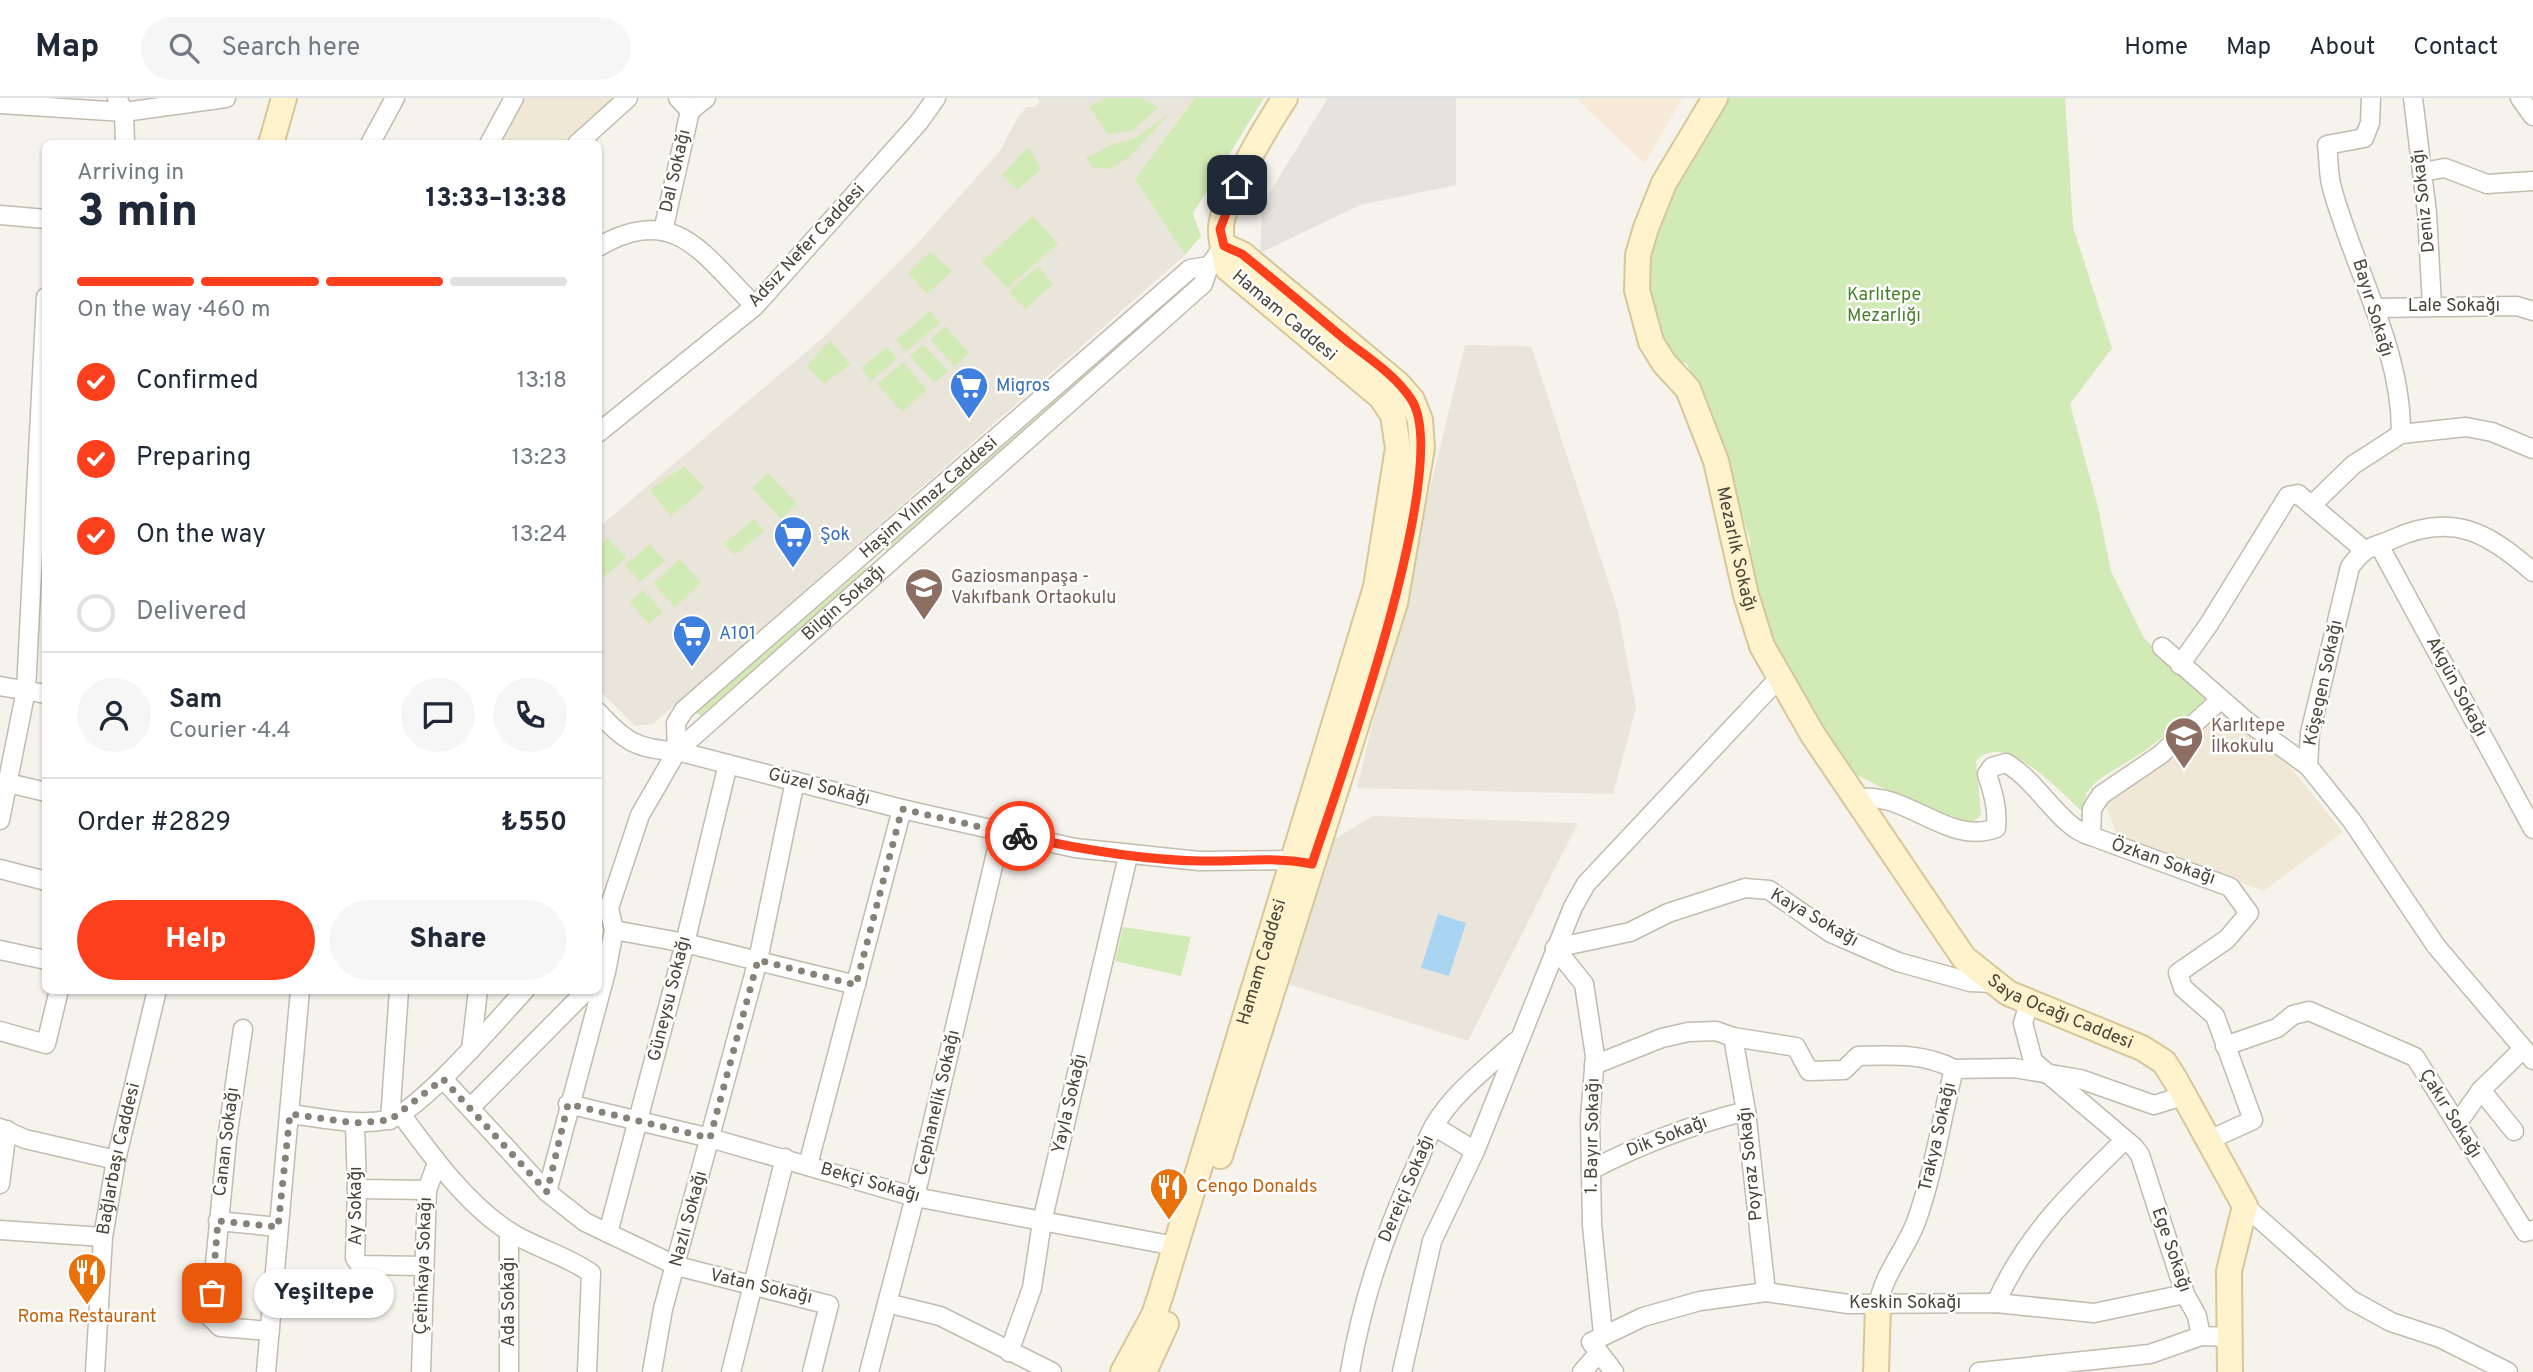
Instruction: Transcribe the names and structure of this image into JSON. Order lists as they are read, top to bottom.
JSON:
{
  "streets": {
    "street": [
      "Dal Sokağı",
      "Deniz Sokağı",
      "Adsız Nefer Caddesi",
      "Lale Sokağı",
      "Bayır Sokağı",
      "Hamam Caddesi",
      "Haşim Yılmaz Caddesi",
      "Mezarlık Sokağı",
      "Bilgin Sokağı",
      "Köşegen Sokağı",
      "Akgün Sokağı",
      "Güzel Sokağı",
      "Özkan Sokağı",
      "Kaya Sokağı",
      "Güneysu Sokağı",
      "Saya Ocağı Caddesi",
      "Cephanelik Sokağı",
      "Yayla Sokağı",
      "Çakır Sokağı",
      "1. Bayır Sokağı",
      "Dik Sokağı",
      "Trakya Sokağı",
      "Canan Sokağı",
      "Bağlarbaşı Caddesi",
      "Poyraz Sokağı",
      "Bekçi Sokağı",
      "Dereiçi Sokağı",
      "Ay Sokağı",
      "Nazlı Sokağı",
      "Ege Sokağı",
      "Çetinkaya Sokağı",
      "Vatan Sokağı",
      "Ada Sokağı",
      "Keskin Sokağı"
    ]
  },
  "crossings": [
    ["Deniz Sokağı", "Lale Sokağı"],
    ["Lale Sokağı", "Bayır Sokağı"],
    ["Hamam Caddesi", "Bilgin Sokağı"],
    ["Hamam Caddesi", "Güzel Sokağı"],
    ["Hamam Caddesi", "Bekçi Sokağı"],
    ["Haşim Yılmaz Caddesi", "Bilgin Sokağı"],
    ["Haşim Yılmaz Caddesi", "Güzel Sokağı"],
    ["Mezarlık Sokağı", "Saya Ocağı Caddesi"],
    ["Bilgin Sokağı", "Güzel Sokağı"],
    ["Bilgin Sokağı", "Bekçi Sokağı"],
    ["Bilgin Sokağı", "Vatan Sokağı"],
    ["Köşegen Sokağı", "Akgün Sokağı"],
    ["Güzel Sokağı", "Güneysu Sokağı"],
    ["Güzel Sokağı", "Cephanelik Sokağı"],
    ["Güzel Sokağı", "Yayla Sokağı"],
    ["Güzel Sokağı", "Nazlı Sokağı"],
    ["Özkan Sokağı", "Çakır Sokağı"],
    ["Kaya Sokağı", "Saya Ocağı Caddesi"],
    ["Kaya Sokağı", "1. Bayır Sokağı"],
    ["Güneysu Sokağı", "Bekçi Sokağı"],
    ["Güneysu Sokağı", "Vatan Sokağı"],
    ["Saya Ocağı Caddesi", "Trakya Sokağı"],
    ["Saya Ocağı Caddesi", "Ege Sokağı"],
    ["Cephanelik Sokağı", "Bekçi Sokağı"],
    ["Yayla Sokağı", "Bekçi Sokağı"],
    ["1. Bayır Sokağı", "Dik Sokağı"],
    ["1. Bayır Sokağı", "Keskin Sokağı"],
    ["Dik Sokağı", "Poyraz Sokağı"],
    ["Trakya Sokağı", "Ege Sokağı"],
    ["Trakya Sokağı", "Keskin Sokağı"],
    ["Poyraz Sokağı", "Keskin Sokağı"],
    ["Bekçi Sokağı", "Nazlı Sokağı"],
    ["Ay Sokağı", "Çetinkaya Sokağı"],
    ["Nazlı Sokağı", "Vatan Sokağı"],
    ["Ege Sokağı", "Keskin Sokağı"]
  ],
  "parks": ["Karlıtepe Mezarlığı"],
  "places": {
    "supermarket": ["Migros", "Şok", "A101"],
    "school or university": ["Gaziosmanpaşa - Vakıfbank Ortaokulu", "Karlıtepe İlkokulu"],
    "restaurant": ["Cengo Donalds", "Roma Restaurant"],
    "other": ["Yeşiltepe"]
  },
  "page": {
    "header": "Map",
    "search": "Search here",
    "nav": [
      "Home",
      "Map",
      "About",
      "Contact"
    ],
    "heading": ["3 min", "Arriving in", "13:33–13:38"],
    "panel": [
      "Sam",
      "Courier · 4.4",
      "Order #2829",
      "₺550"
    ],
    "bar": "On the way · 460 m",
    "list": [
      ["Confirmed", "13:18"],
      ["Preparing", "13:23"],
      ["On the way", "13:24"],
      "Delivered"
    ],
    "buttons": ["Help", "Share"],
    "bubble": "Yeşiltepe"
  }
}
